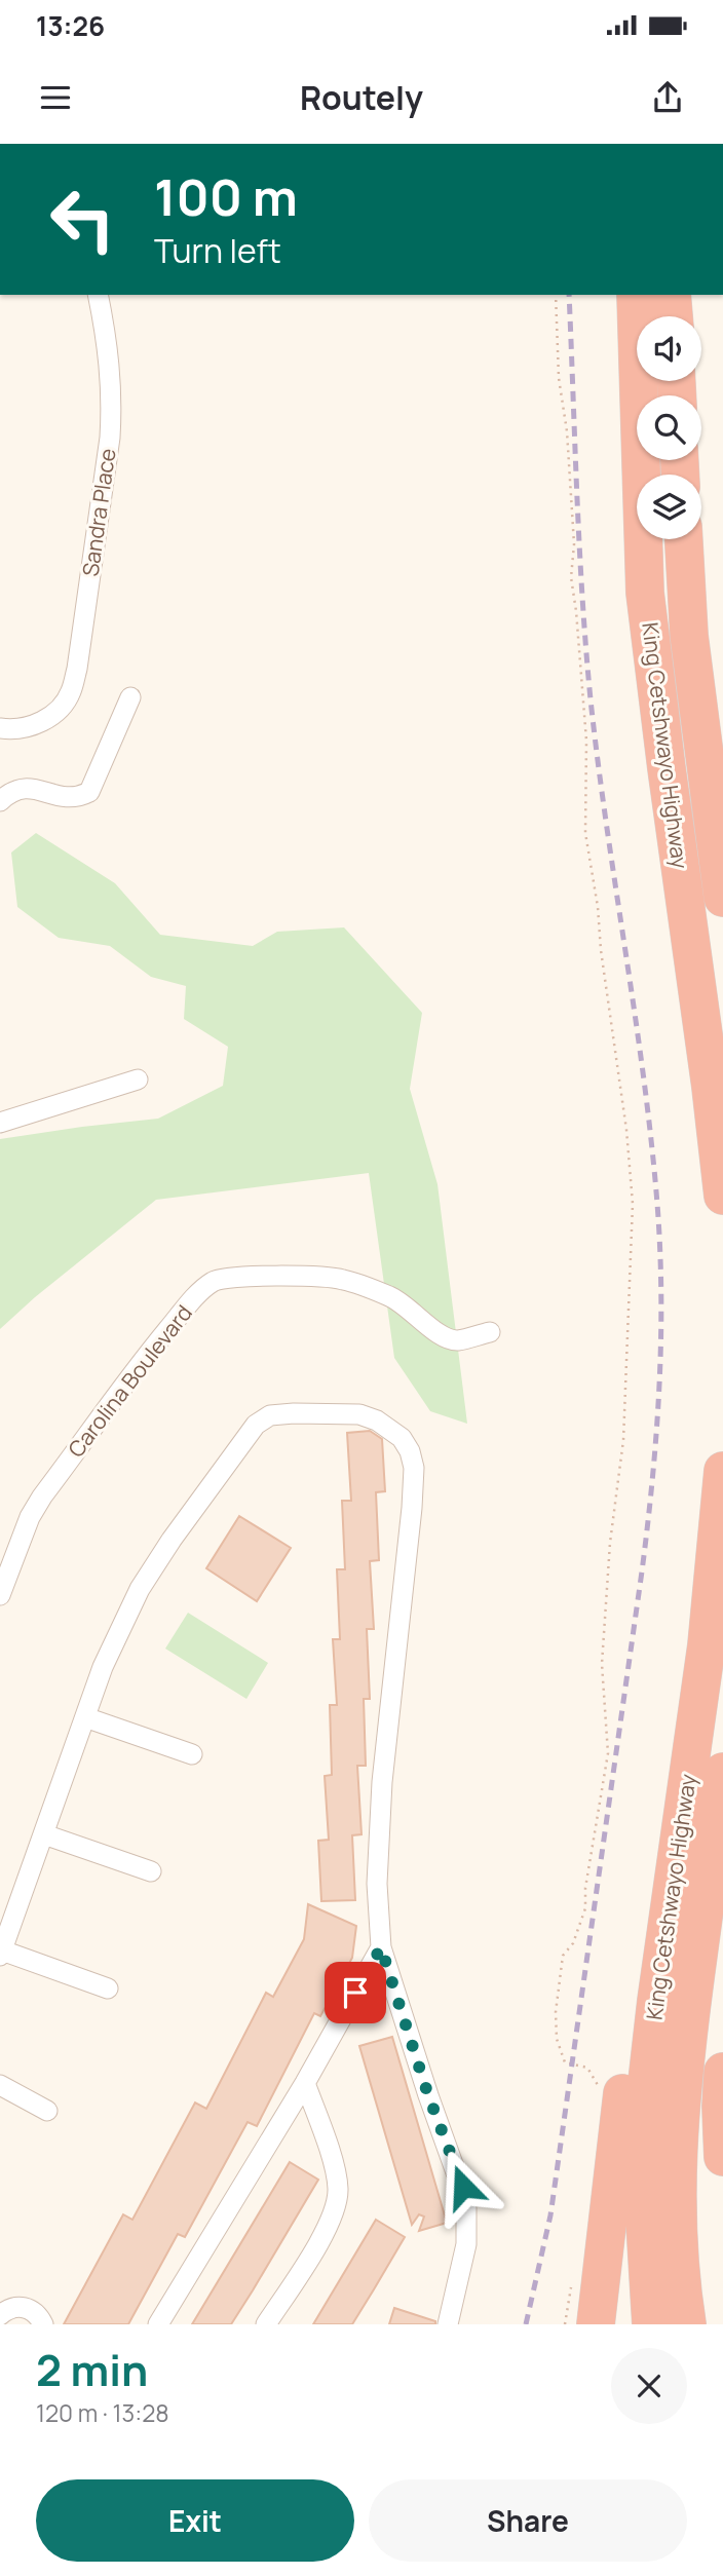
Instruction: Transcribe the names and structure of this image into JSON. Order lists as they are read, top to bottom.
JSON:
{
  "streets": {
    "highway": ["King Cetshwayo Highway"],
    "street": ["Sandra Place", "Carolina Boulevard"]
  },
  "page": {
    "status": "13:26",
    "header": "Routely",
    "turn": ["100 m", "Turn left"],
    "heading": ["2 min", "120 m · 13:28"],
    "buttons": ["Exit", "Share"]
  }
}
